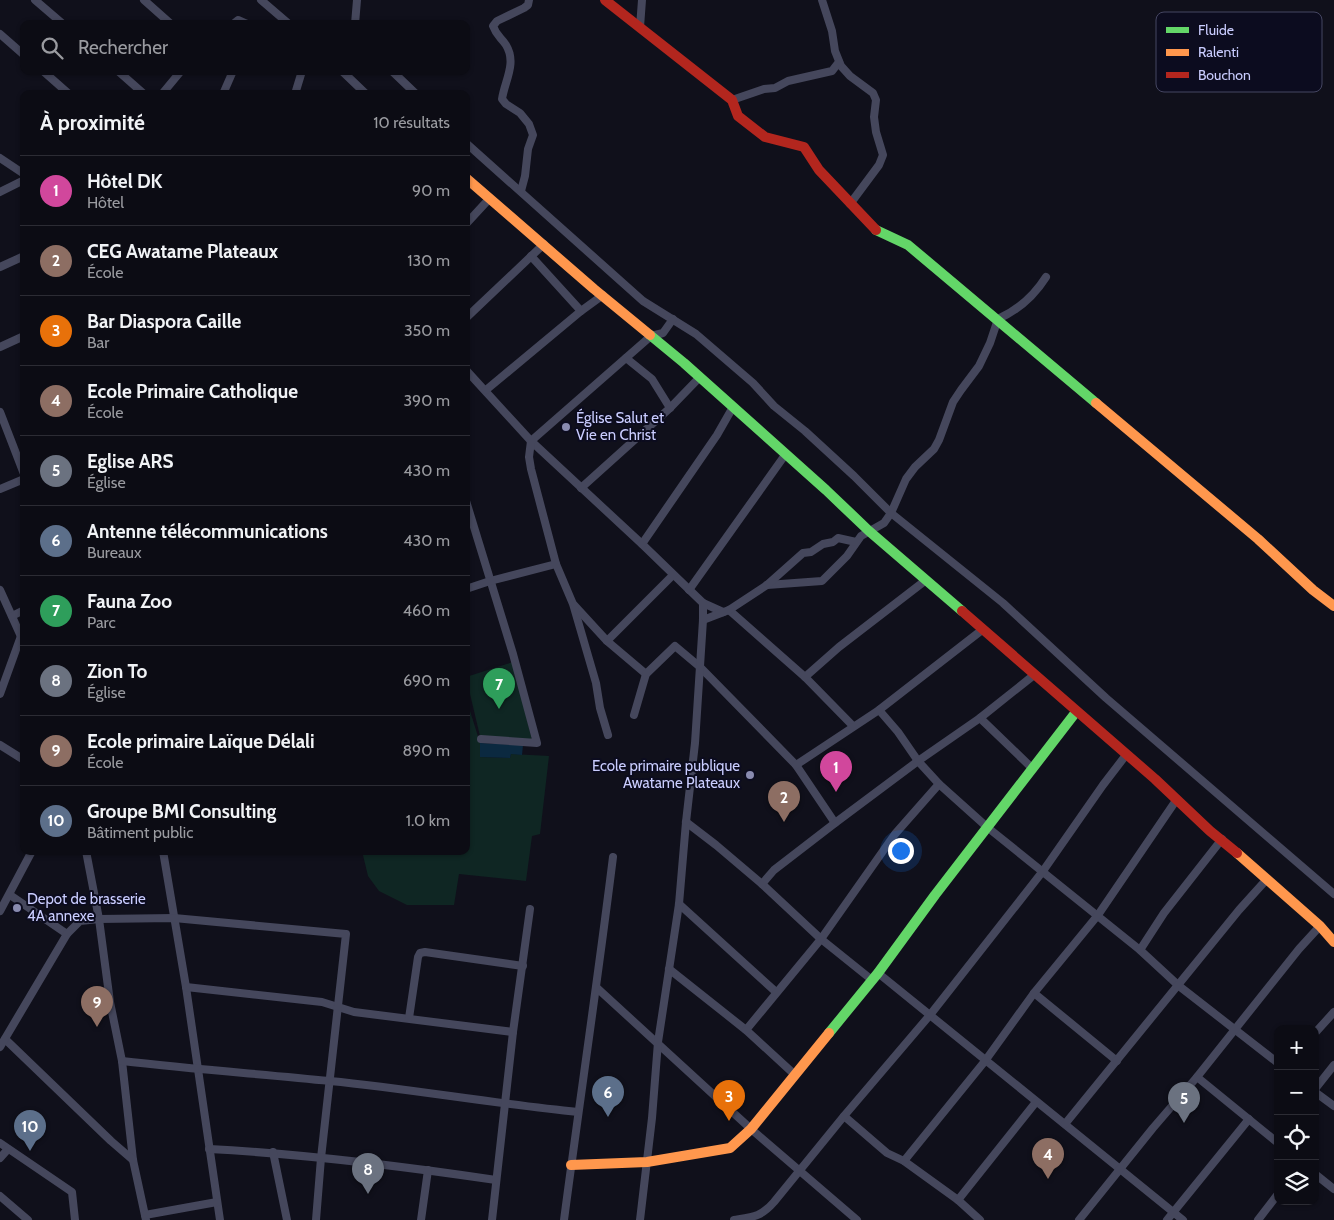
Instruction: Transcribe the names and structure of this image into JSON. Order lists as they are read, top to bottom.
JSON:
{
  "places": ["Église Salut et Vie en Christ", "Ecole primaire publique Awatame Plateaux", "Depot de brasserie 4A annexe"],
  "legend": ["Fluide", "Ralenti", "Bouchon"],
  "page": {
    "search": "Rechercher",
    "heading": ["À proximité", "10 résultats"],
    "list": [
      {
        "mark": "1",
        "name": "Hôtel DK",
        "note": "Hôtel",
        "value": "90 m"
      },
      {
        "mark": "2",
        "name": "CEG Awatame Plateaux",
        "note": "École",
        "value": "130 m"
      },
      {
        "mark": "3",
        "name": "Bar Diaspora Caille",
        "note": "Bar",
        "value": "350 m"
      },
      {
        "mark": "4",
        "name": "Ecole Primaire Catholique",
        "note": "École",
        "value": "390 m"
      },
      {
        "mark": "5",
        "name": "Eglise ARS",
        "note": "Église",
        "value": "430 m"
      },
      {
        "mark": "6",
        "name": "Antenne télécommunications",
        "note": "Bureaux",
        "value": "430 m"
      },
      {
        "mark": "7",
        "name": "Fauna Zoo",
        "note": "Parc",
        "value": "460 m"
      },
      {
        "mark": "8",
        "name": "Zion To",
        "note": "Église",
        "value": "690 m"
      },
      {
        "mark": "9",
        "name": "Ecole primaire Laïque Délali",
        "note": "École",
        "value": "890 m"
      },
      {
        "mark": "10",
        "name": "Groupe BMI Consulting",
        "note": "Bâtiment public",
        "value": "1.0 km"
      }
    ],
    "pins": [
      "7",
      "1",
      "2",
      "9",
      "6",
      "3",
      "5",
      "10",
      "4",
      "8"
    ],
    "map_buttons": ["+", "−"]
  }
}
